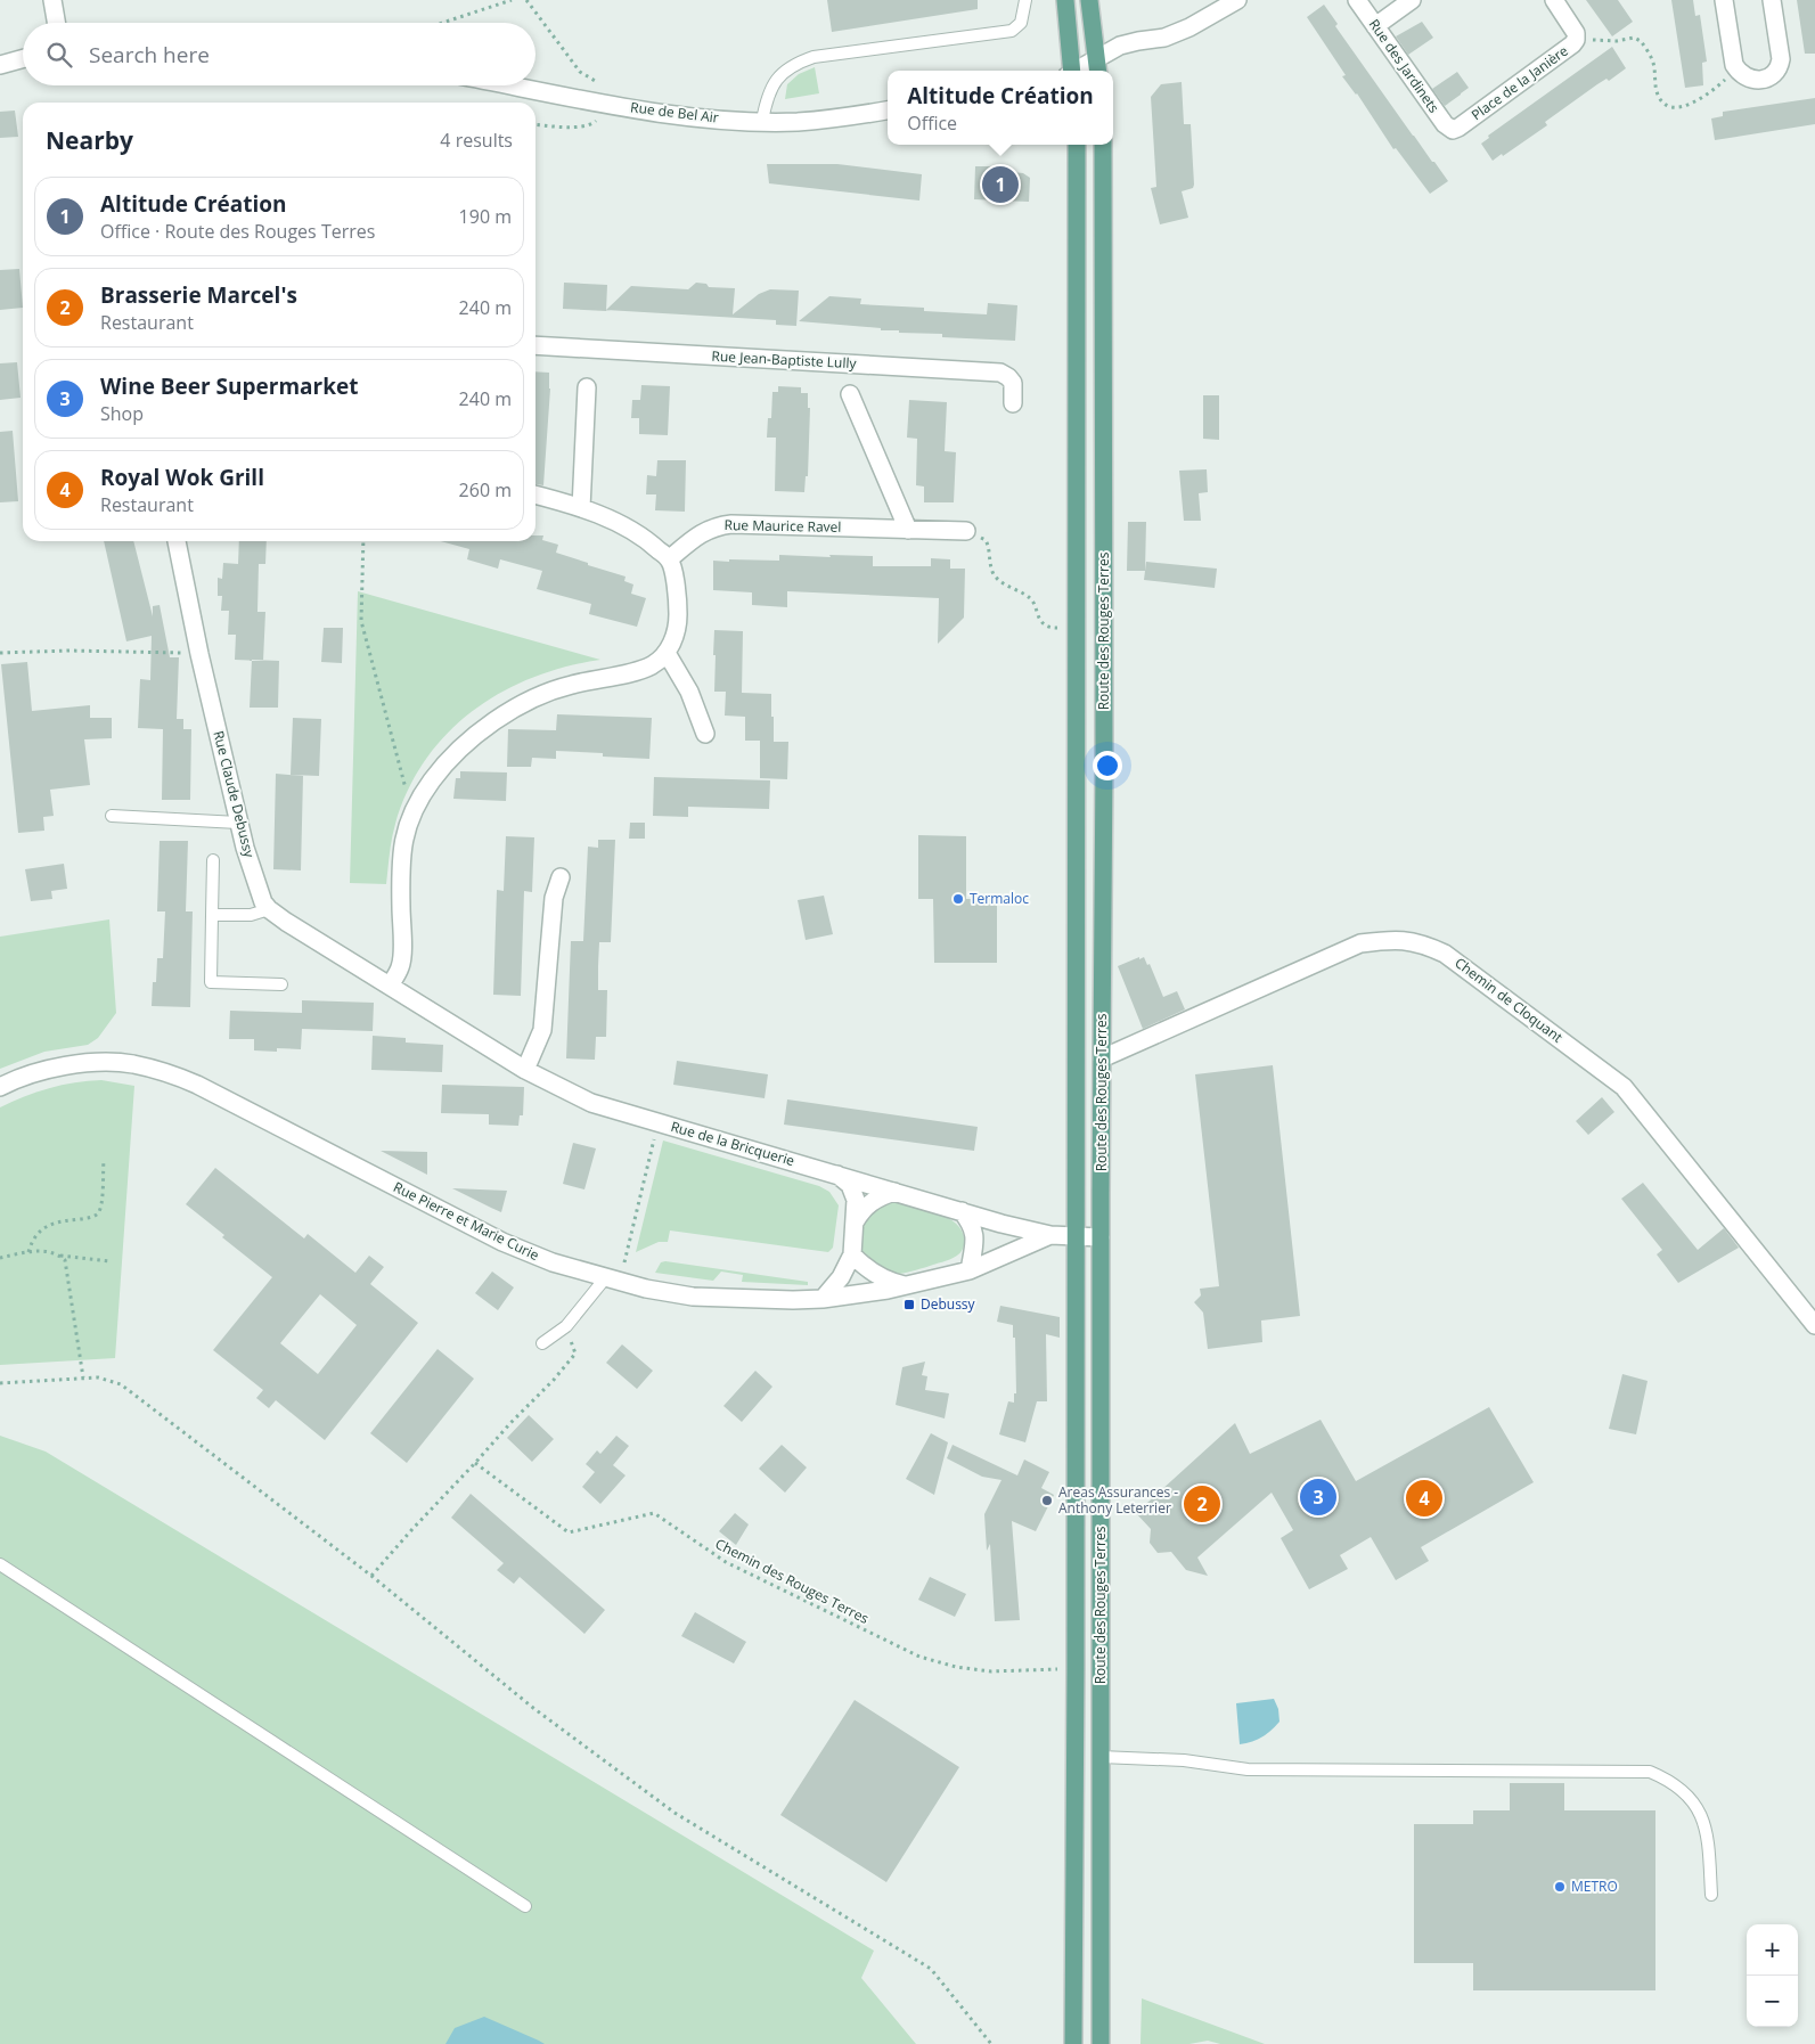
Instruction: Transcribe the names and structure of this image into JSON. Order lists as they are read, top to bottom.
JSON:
{
  "streets": {
    "main road": ["Route des Rouges Terres"],
    "street": [
      "Rue des Jardinets",
      "Place de la Janière",
      "Rue de Bel Air",
      "Rue Jean-Baptiste Lully",
      "Rue Maurice Ravel",
      "Rue Claude Debussy",
      "Chemin de Cloquant",
      "Rue de la Bricquerie",
      "Rue Pierre et Marie Curie"
    ],
    "path": ["Chemin des Rouges Terres"]
  },
  "crossings": [
    ["Rue des Jardinets", "Place de la Janière"],
    ["Route des Rouges Terres", "Chemin de Cloquant"],
    ["Route des Rouges Terres", "Rue de la Bricquerie"],
    ["Route des Rouges Terres", "Chemin des Rouges Terres"],
    ["Rue de la Bricquerie", "Rue Pierre et Marie Curie"]
  ],
  "places": {
    "other": ["Termaloc", "Areas Assurances - Anthony Leterrier", "METRO"],
    "transit": ["Debussy"]
  },
  "page": {
    "search": "Search here",
    "popup": ["Altitude Création", "Office"],
    "heading": ["Nearby", "4 results"],
    "pins": [
      "1",
      "3",
      "4",
      "2"
    ],
    "list": [
      {
        "mark": "1",
        "name": "Altitude Création",
        "note": "Office · Route des Rouges Terres",
        "value": "190 m"
      },
      {
        "mark": "2",
        "name": "Brasserie Marcel's",
        "note": "Restaurant",
        "value": "240 m"
      },
      {
        "mark": "3",
        "name": "Wine Beer Supermarket",
        "note": "Shop",
        "value": "240 m"
      },
      {
        "mark": "4",
        "name": "Royal Wok Grill",
        "note": "Restaurant",
        "value": "260 m"
      }
    ],
    "map_buttons": ["+", "−"]
  }
}
